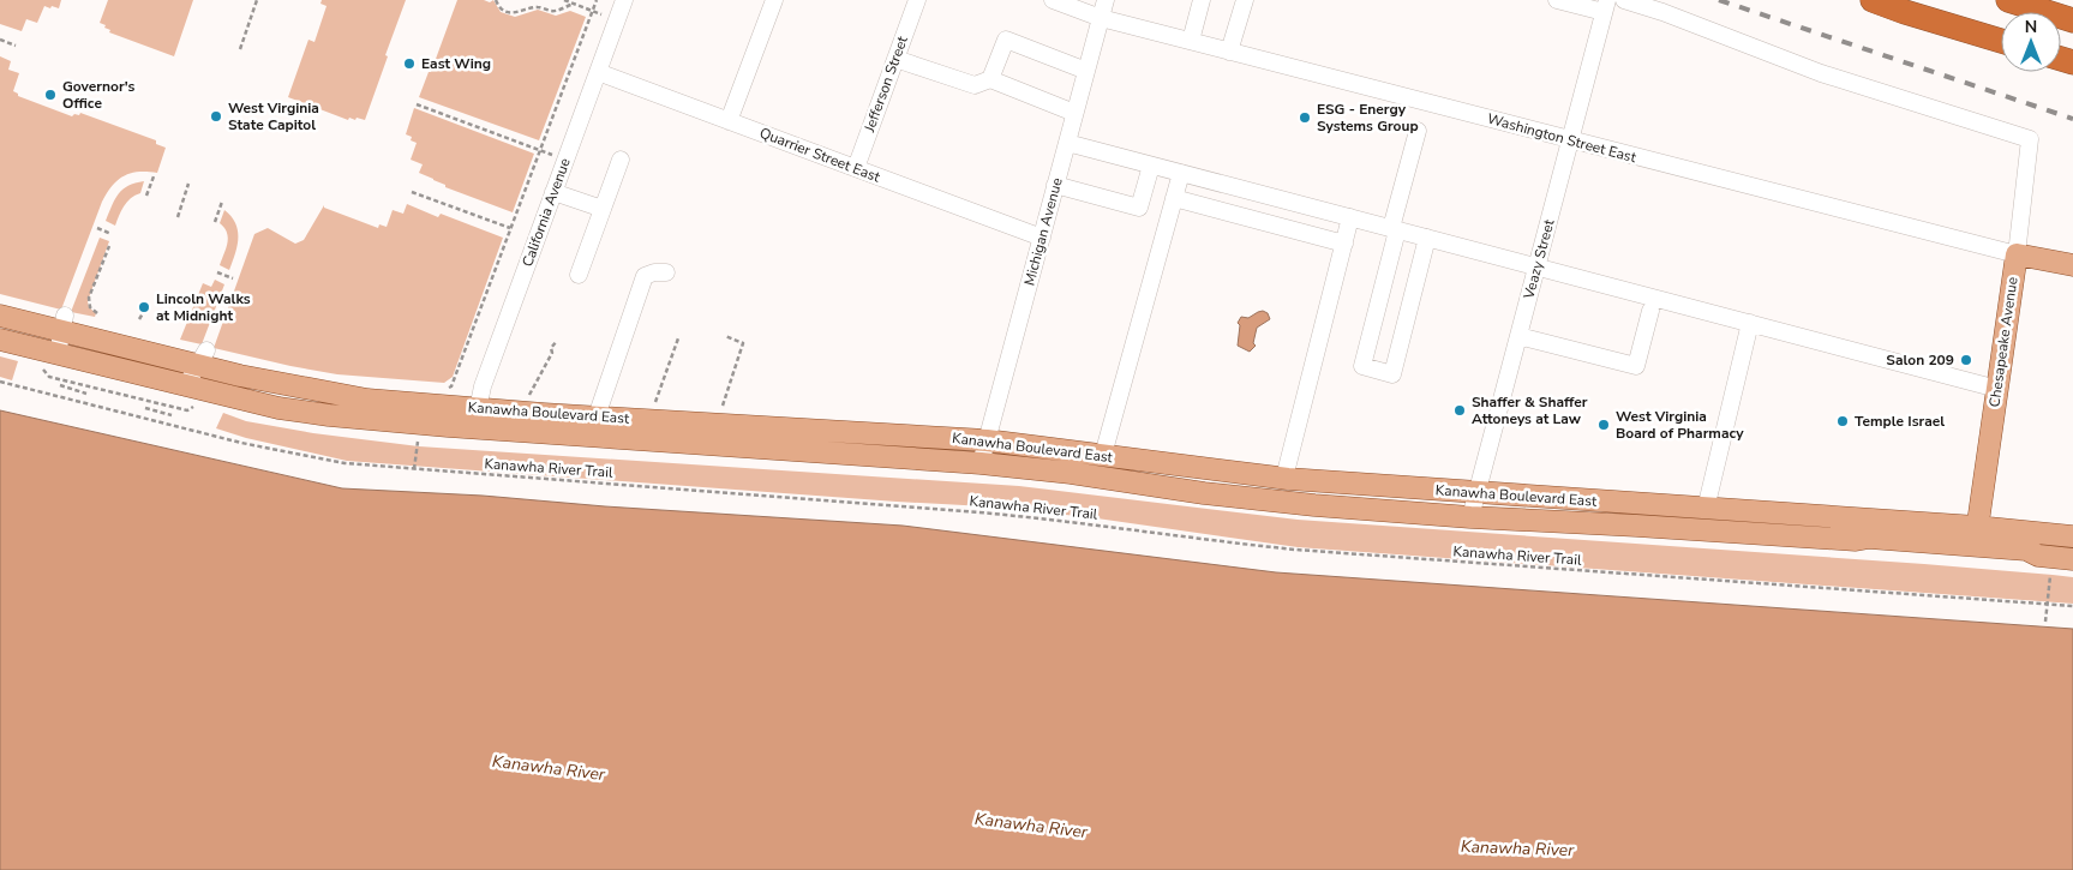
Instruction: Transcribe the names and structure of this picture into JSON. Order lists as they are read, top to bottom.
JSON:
{
  "streets": {
    "main road": ["Washington Street East", "Chesapeake Avenue", "Kanawha Boulevard East"],
    "street": [
      "Jefferson Street",
      "Quarrier Street East",
      "California Avenue",
      "Michigan Avenue",
      "Veazy Street"
    ],
    "path": ["Kanawha River Trail"]
  },
  "crossings": [
    ["Jefferson Street", "Quarrier Street East"],
    ["Washington Street East", "Michigan Avenue"],
    ["Washington Street East", "Veazy Street"],
    ["Washington Street East", "Chesapeake Avenue"],
    ["Quarrier Street East", "California Avenue"],
    ["Quarrier Street East", "Michigan Avenue"],
    ["California Avenue", "Kanawha Boulevard East"],
    ["Michigan Avenue", "Kanawha Boulevard East"],
    ["Veazy Street", "Kanawha Boulevard East"],
    ["Chesapeake Avenue", "Kanawha Boulevard East"]
  ],
  "water": ["Kanawha River"],
  "places": [
    "East Wing",
    "Governor's Office",
    "West Virginia State Capitol",
    "ESG - Energy Systems Group",
    "Lincoln Walks at Midnight",
    "Salon 209",
    "Shaffer & Shaffer Attoneys at Law",
    "Temple Israel",
    "West Virginia Board of Pharmacy"
  ],
  "north": "top"
}
